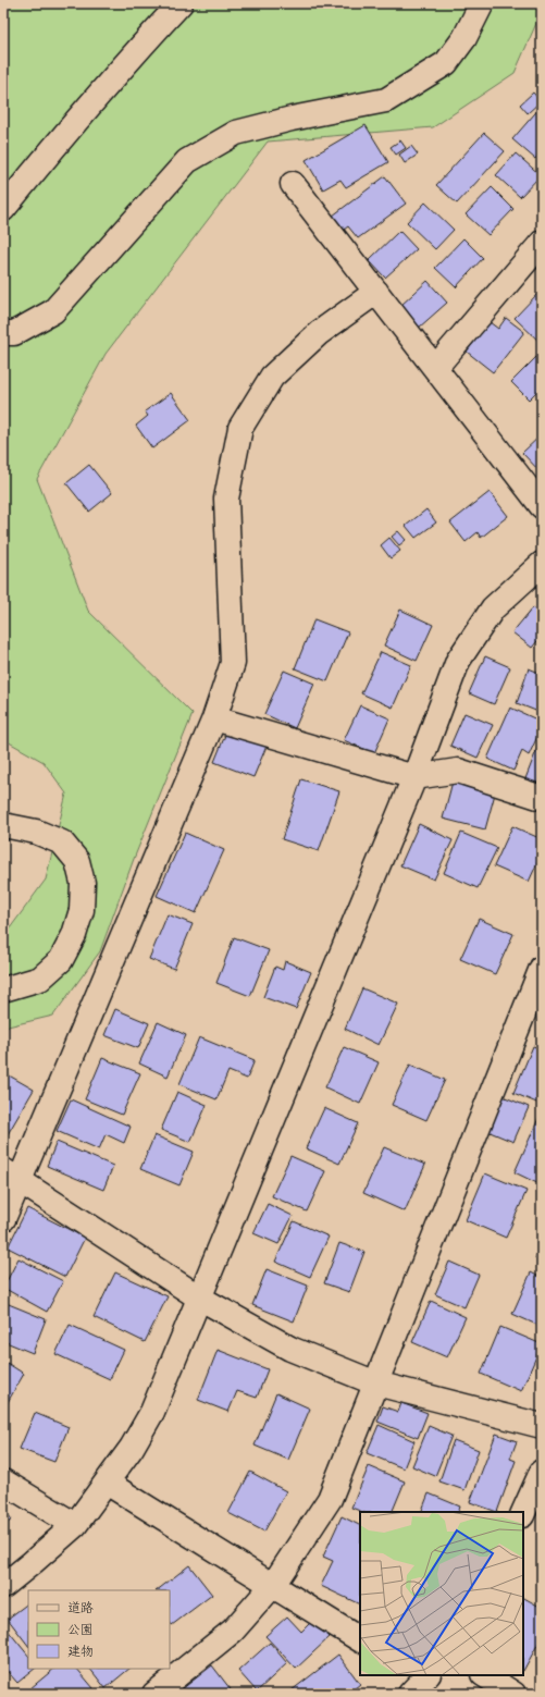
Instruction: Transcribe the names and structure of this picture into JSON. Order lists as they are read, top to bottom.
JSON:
{
  "legend": ["道路", "公園", "建物"]
}
